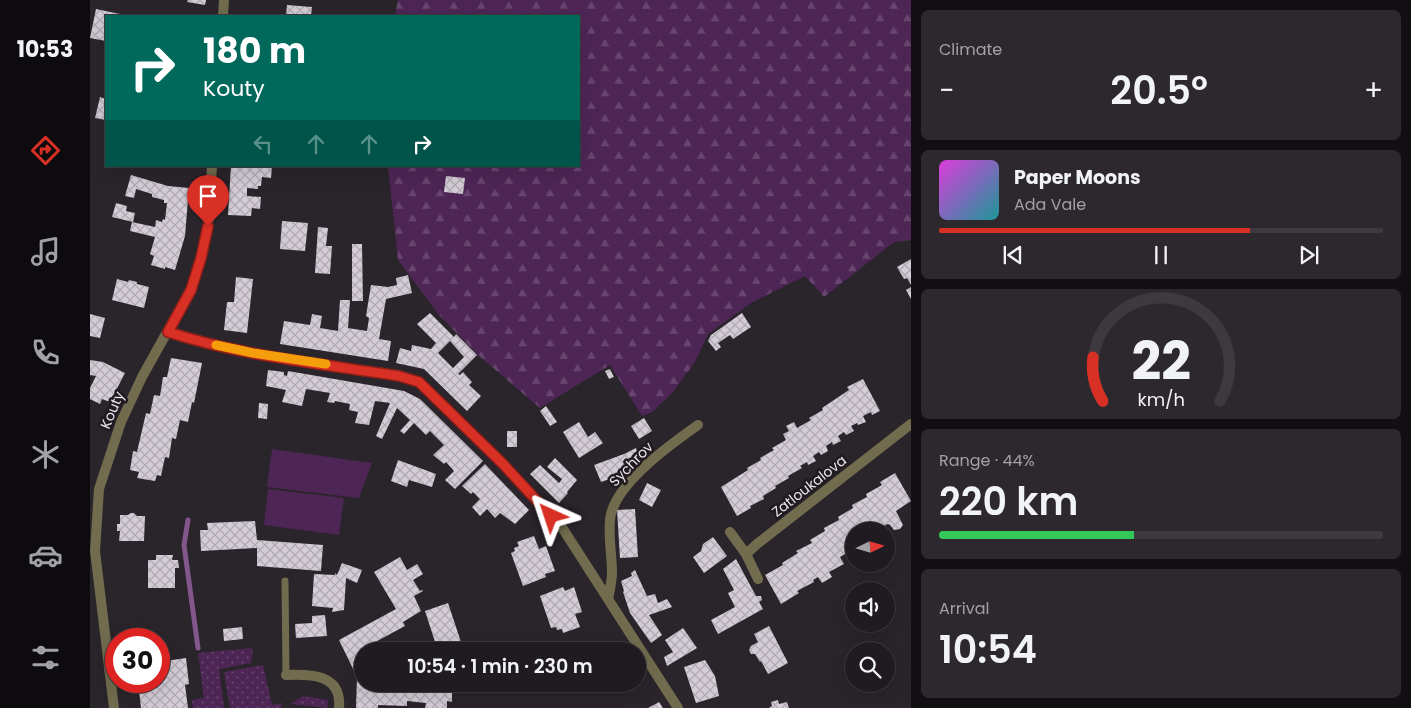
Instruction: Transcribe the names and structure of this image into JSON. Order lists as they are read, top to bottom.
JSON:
{
  "streets": {
    "street": ["Kouty", "Sychrov", "Zatloukalova"]
  },
  "north": "right",
  "page": {
    "tabs": "10:53",
    "tile": [
      "Climate",
      ["Range · 44%", "220 km"],
      ["Arrival", "10:54"]
    ],
    "turn": ["180 m", "Kouty"],
    "heat": ["−", "20.5°", "+"],
    "song": ["Paper Moons", "Ada Vale"],
    "limit": "30",
    "trip": "10:54 · 1 min · 230 m",
    "gauge": ["22", "km/h"]
  }
}
